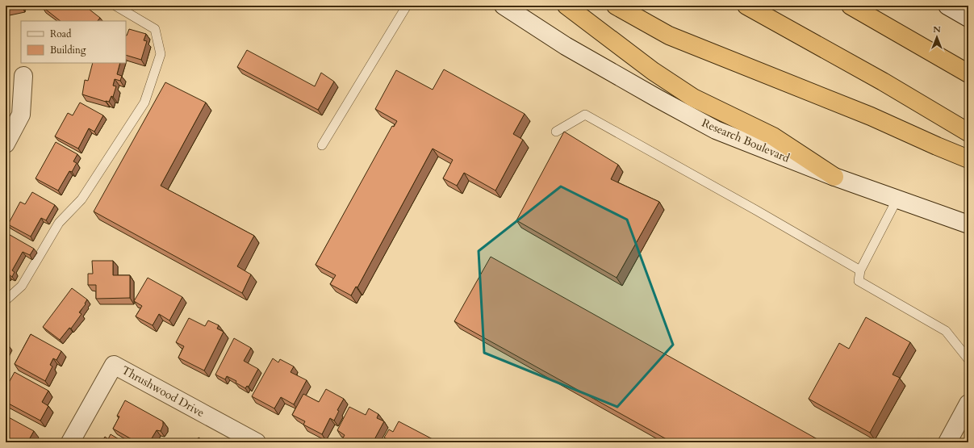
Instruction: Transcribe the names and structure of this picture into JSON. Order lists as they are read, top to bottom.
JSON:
{
  "streets": {
    "main road": ["Research Boulevard", "Thrushwood Drive"]
  },
  "legend": ["Road", "Building"],
  "north": "top"
}
